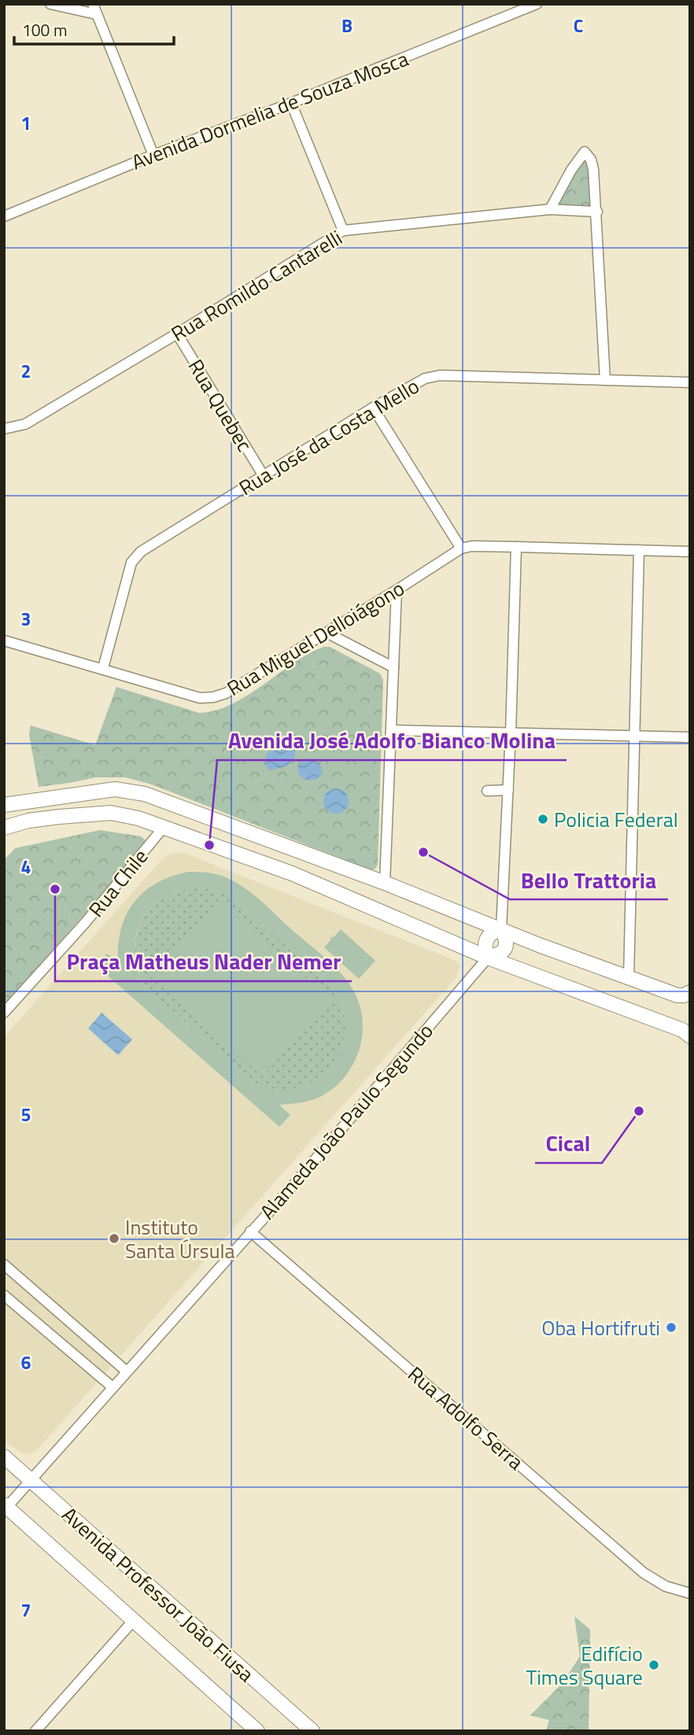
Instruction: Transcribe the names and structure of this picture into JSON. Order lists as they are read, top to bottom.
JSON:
{
  "streets": {
    "main road": ["Avenida Professor João Fiusa"],
    "street": [
      "Avenida Dormelia de Souza Mosca",
      "Rua Romildo Cantarelli",
      "Rua Quebec",
      "Rua José da Costa Mello",
      "Rua Miguel Delloiágono",
      "Rua Chile",
      "Alameda João Paulo Segundo",
      "Rua Adolfo Serra"
    ]
  },
  "crossings": [
    ["Rua Romildo Cantarelli", "Rua Quebec"],
    ["Rua Quebec", "Rua José da Costa Mello"],
    ["Rua José da Costa Mello", "Rua Miguel Delloiágono"],
    ["Alameda João Paulo Segundo", "Rua Adolfo Serra"],
    ["Alameda João Paulo Segundo", "Avenida Professor João Fiusa"]
  ],
  "places": [
    "Policia Federal",
    "Avenida José Adolfo Bianco Molina",
    "Bello Trattoria",
    "Praça Matheus Nader Nemer",
    "Cical",
    "Instituto Santa Úrsula",
    "Oba Hortifruti",
    "Edifício Times Square"
  ],
  "scale_bar": "100 m",
  "grid": {
    "columns": ["B", "C"],
    "rows": [
      "1",
      "2",
      "3",
      "4",
      "5",
      "6",
      "7"
    ]
  }
}
